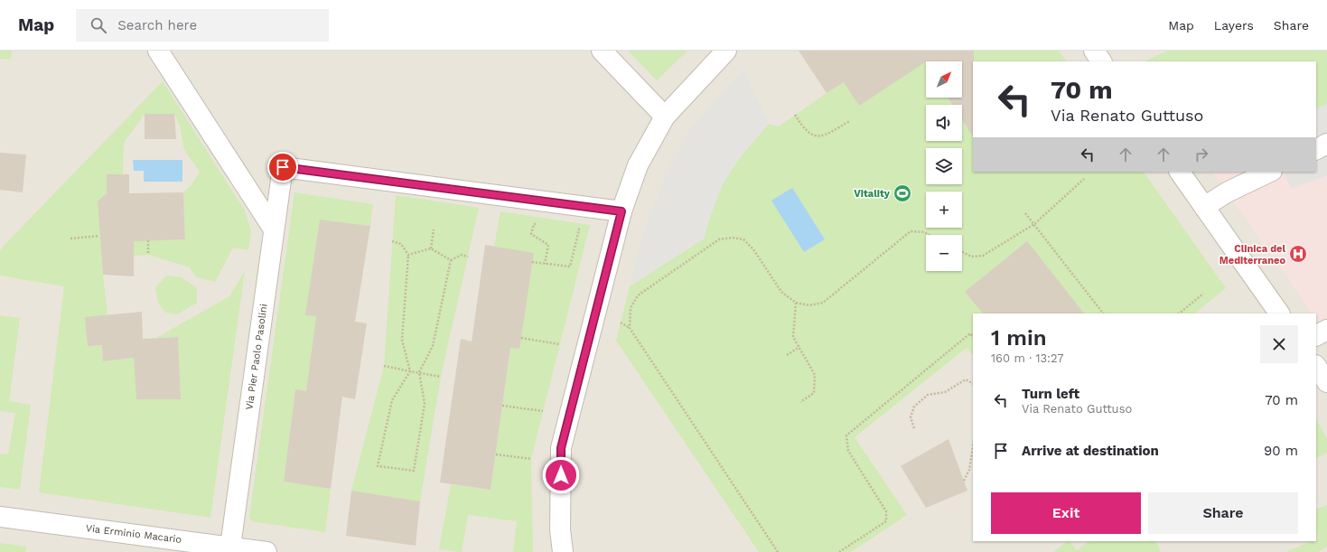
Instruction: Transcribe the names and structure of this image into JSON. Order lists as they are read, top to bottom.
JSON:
{
  "streets": {
    "street": ["Via Pier Paolo Pasolini", "Via Erminio Macario"]
  },
  "crossings": [
    ["Via Pier Paolo Pasolini", "Via Erminio Macario"]
  ],
  "places": {
    "sports": ["Vitality"],
    "hospital": ["Clinica del Mediterraneo"]
  },
  "north": "top right",
  "page": {
    "header": "Map",
    "search": "Search here",
    "nav": ["Map", "Layers", "Share"],
    "map_buttons": ["+", "−"],
    "turn": ["70 m", "Via Renato Guttuso"],
    "heading": ["1 min", "160 m · 13:27"],
    "list": [
      {
        "name": "Turn left",
        "note": "Via Renato Guttuso",
        "value": "70 m"
      },
      {
        "name": "Arrive at destination",
        "value": "90 m"
      }
    ],
    "buttons": ["Exit", "Share"]
  }
}
